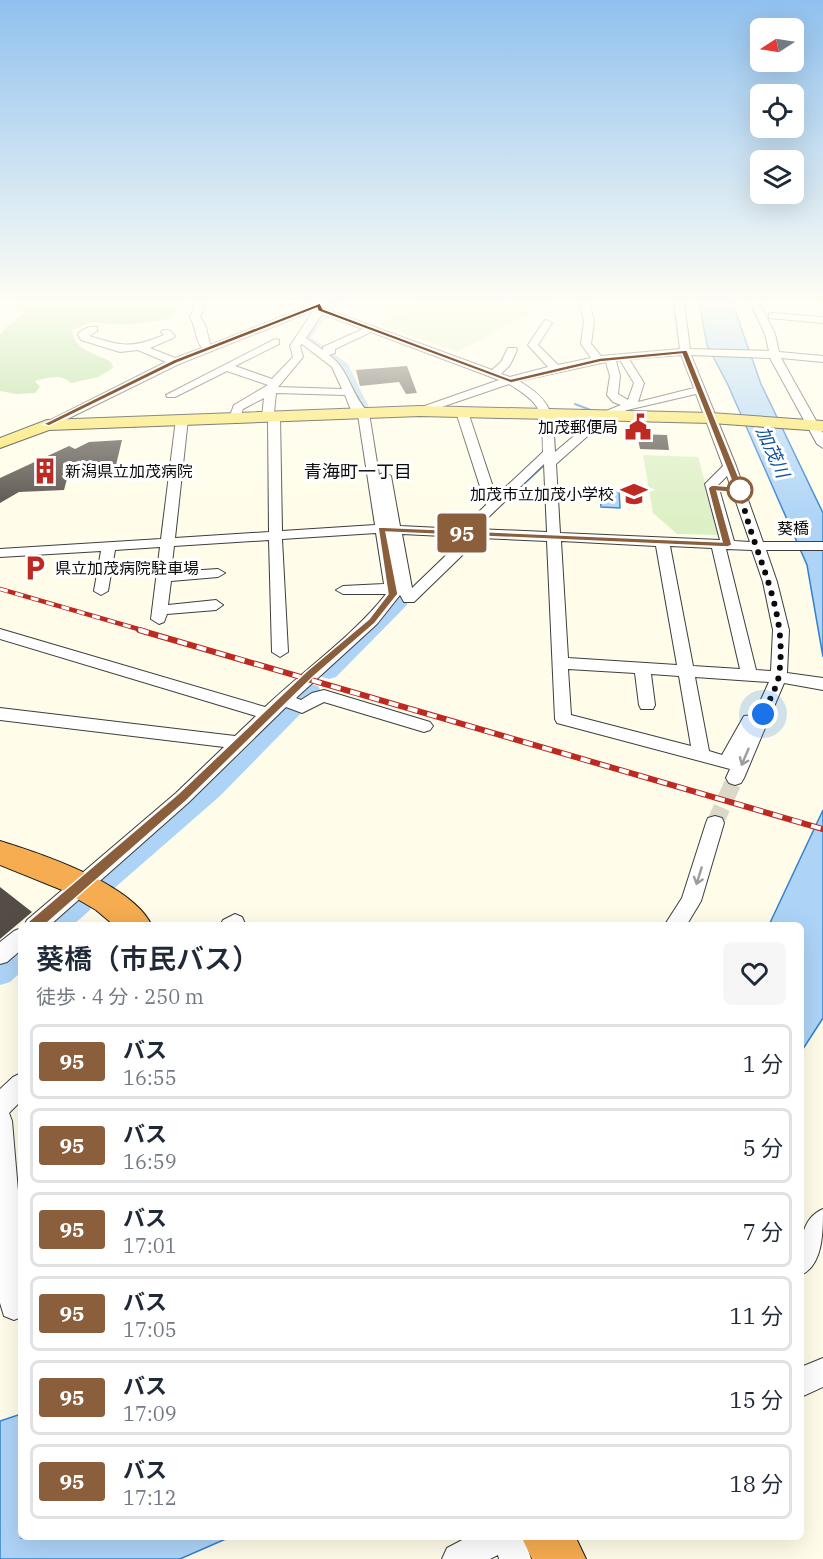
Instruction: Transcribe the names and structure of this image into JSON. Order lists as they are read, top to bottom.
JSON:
{
  "streets": {
    "street": ["葵橋"]
  },
  "districts": ["青海町一丁目"],
  "water": ["加茂川"],
  "places": {
    "public building": ["加茂郵便局"],
    "building": ["新潟県立加茂病院"],
    "school or university": ["加茂市立加茂小学校"],
    "parking": ["県立加茂病院駐車場"]
  },
  "lines": ["bus line 95"],
  "north": "left",
  "page": {
    "on_map": "95",
    "heading": ["葵橋（市民バス）", "徒歩 · 4 分 · 250 m"],
    "list": [
      {
        "mark": "95",
        "name": "バス",
        "note": "16:55",
        "value": "1 分"
      },
      {
        "mark": "95",
        "name": "バス",
        "note": "16:59",
        "value": "5 分"
      },
      {
        "mark": "95",
        "name": "バス",
        "note": "17:01",
        "value": "7 分"
      },
      {
        "mark": "95",
        "name": "バス",
        "note": "17:05",
        "value": "11 分"
      },
      {
        "mark": "95",
        "name": "バス",
        "note": "17:09",
        "value": "15 分"
      },
      {
        "mark": "95",
        "name": "バス",
        "note": "17:12",
        "value": "18 分"
      }
    ]
  }
}
